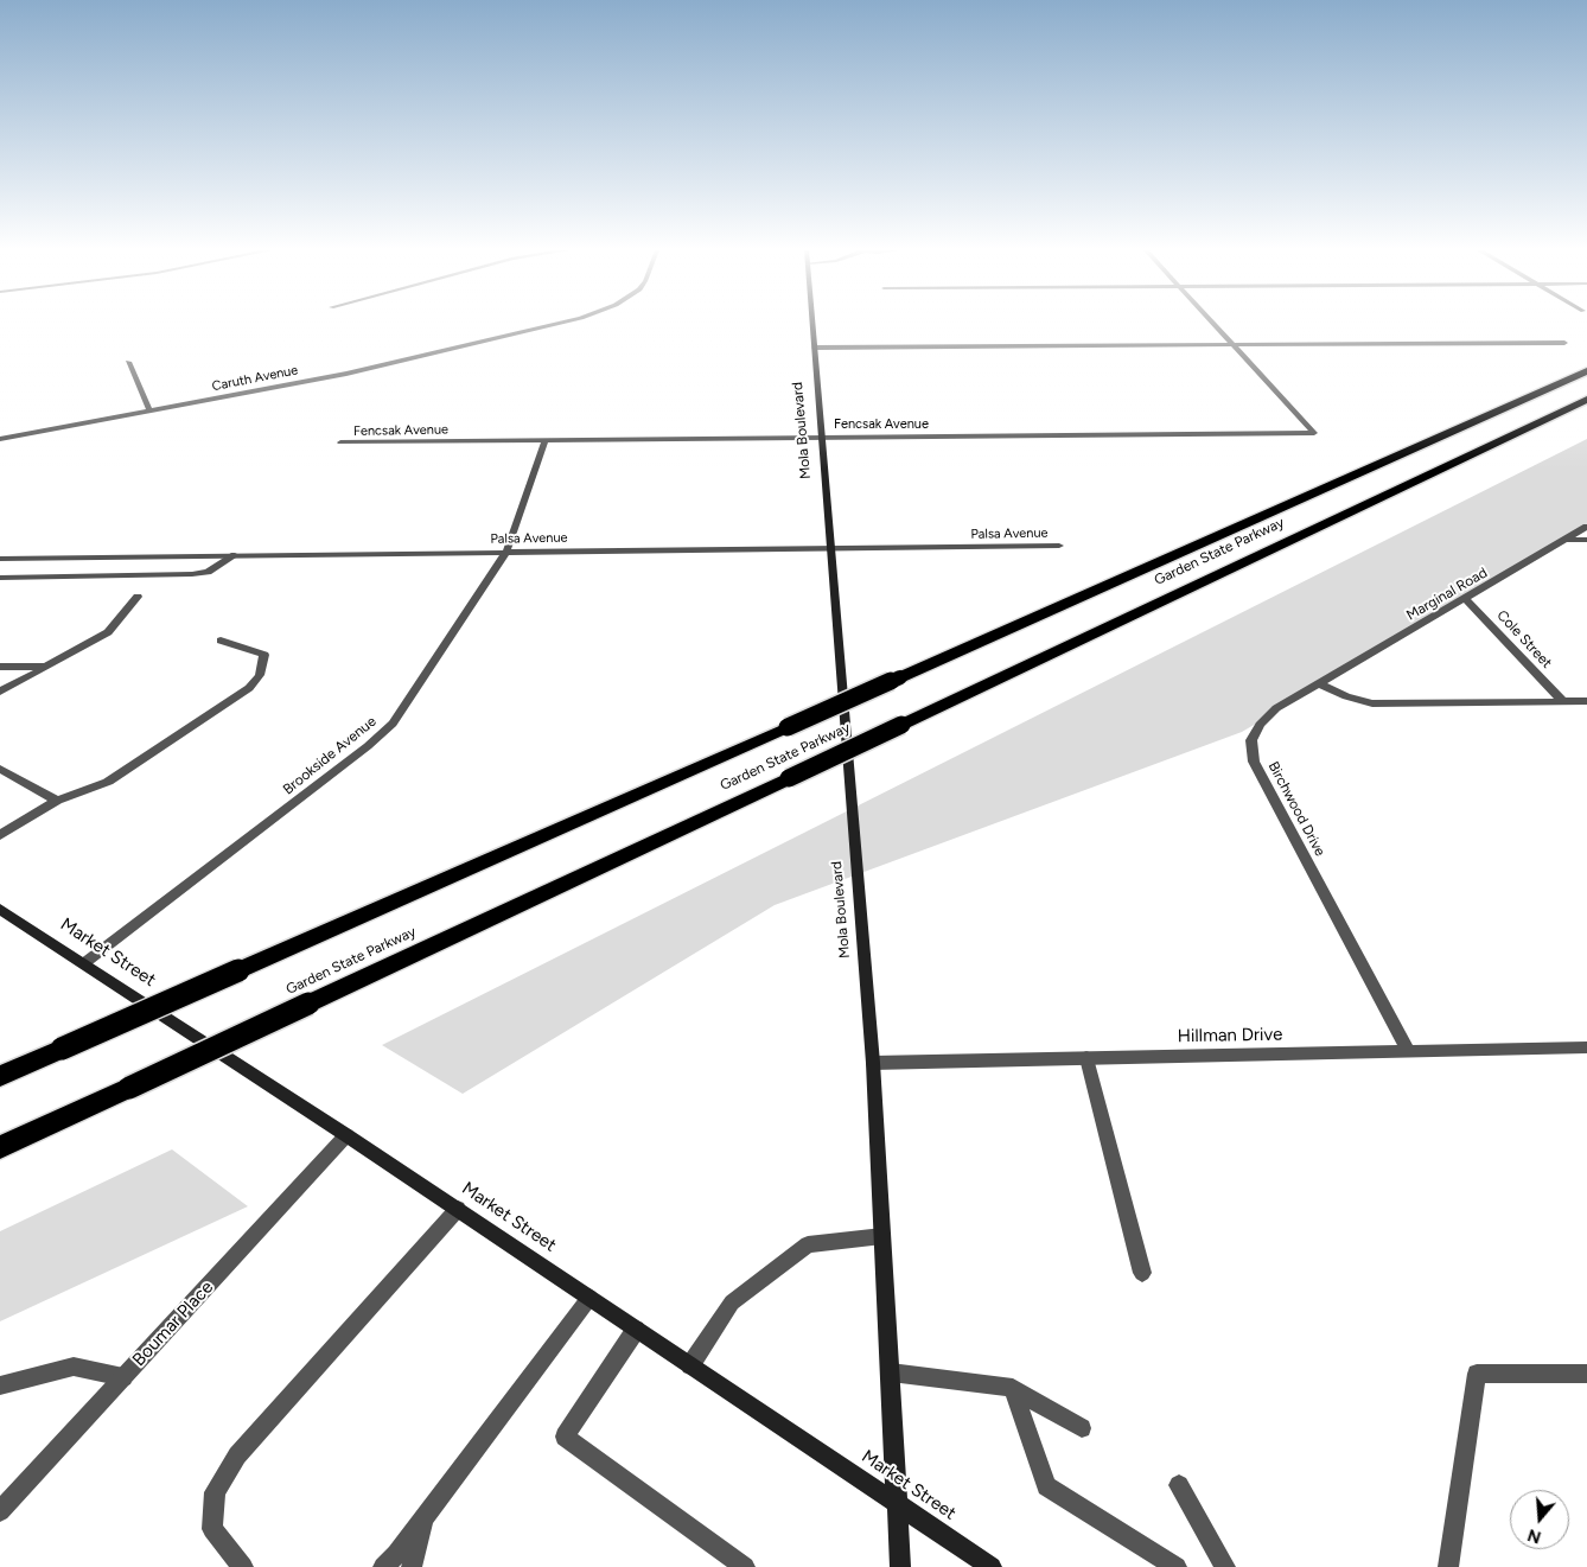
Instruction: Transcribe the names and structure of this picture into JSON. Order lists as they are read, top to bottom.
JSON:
{
  "streets": {
    "highway": ["Garden State Parkway"],
    "street": [
      "Caruth Avenue",
      "Fencsak Avenue",
      "Mola Boulevard",
      "Palsa Avenue",
      "Marginal Road",
      "Cole Street",
      "Brookside Avenue",
      "Birchwood Drive",
      "Market Street",
      "Hillman Drive",
      "Boumar Place"
    ]
  },
  "crossings": [
    ["Fencsak Avenue", "Mola Boulevard"],
    ["Fencsak Avenue", "Brookside Avenue"],
    ["Mola Boulevard", "Palsa Avenue"],
    ["Mola Boulevard", "Market Street"],
    ["Mola Boulevard", "Hillman Drive"],
    ["Palsa Avenue", "Brookside Avenue"],
    ["Marginal Road", "Cole Street"],
    ["Marginal Road", "Birchwood Drive"],
    ["Brookside Avenue", "Market Street"],
    ["Birchwood Drive", "Hillman Drive"],
    ["Market Street", "Boumar Place"]
  ],
  "north": "bottom"
}
